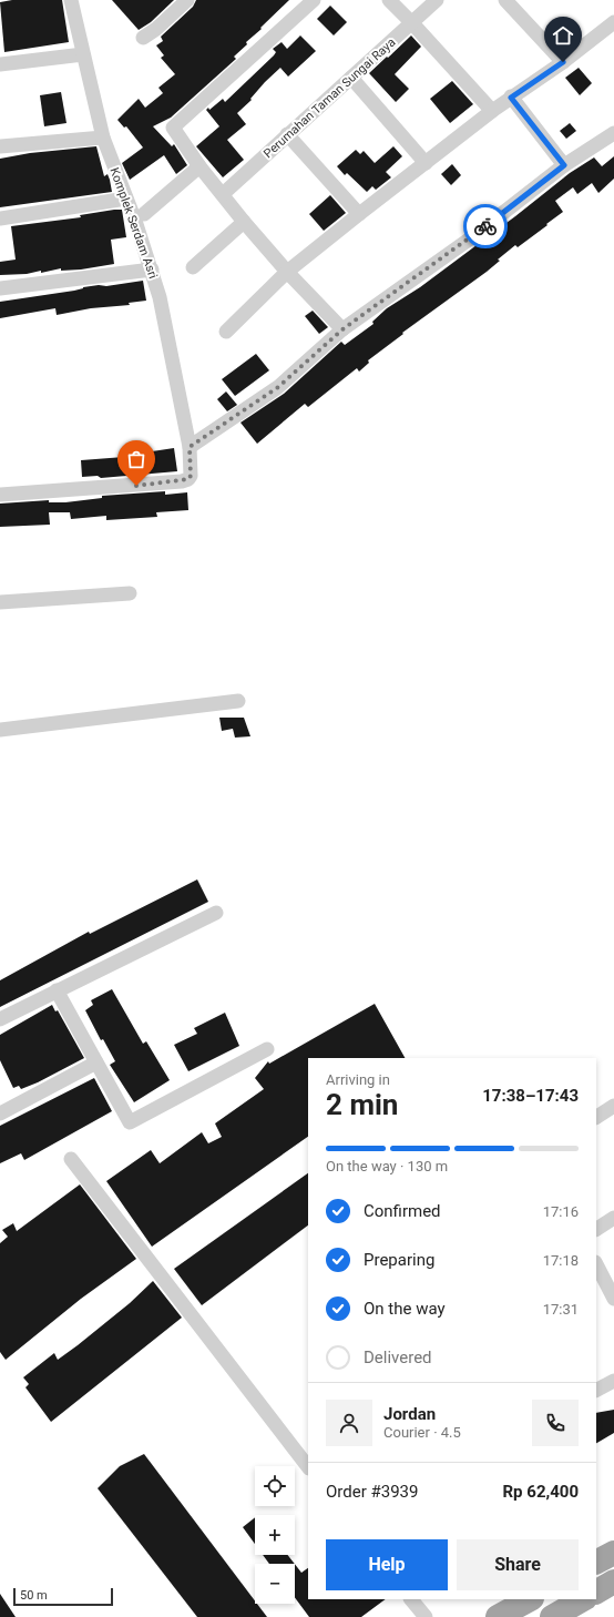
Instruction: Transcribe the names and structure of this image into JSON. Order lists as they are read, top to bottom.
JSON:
{
  "streets": {
    "street": ["Perumahan Taman Sungai Raya", "Komplek Serdam Asri"]
  },
  "scale_bar": "50 m",
  "page": {
    "heading": ["2 min", "Arriving in", "17:38–17:43"],
    "panel": [
      "Jordan",
      "Courier · 4.5",
      "Order #3939",
      "Rp 62,400"
    ],
    "bar": "On the way · 130 m",
    "list": [
      ["Confirmed", "17:16"],
      ["Preparing", "17:18"],
      ["On the way", "17:31"],
      "Delivered"
    ],
    "map_buttons": ["+", "−"],
    "buttons": ["Help", "Share"],
    "scale": "50 m"
  }
}
